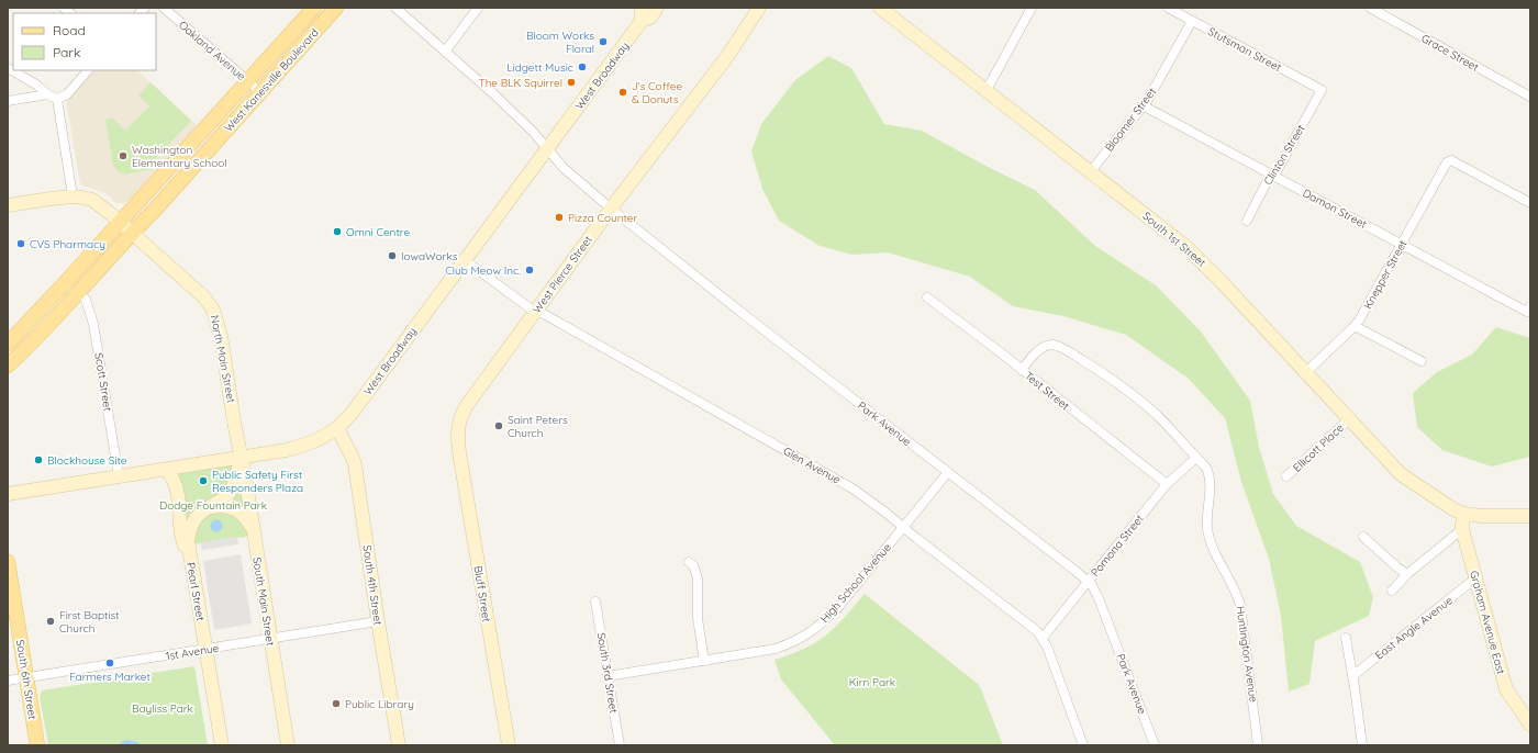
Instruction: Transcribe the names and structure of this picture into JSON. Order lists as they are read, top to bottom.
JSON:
{
  "streets": {
    "main road": [
      "West Broadway",
      "West Kanesville Boulevard",
      "South 1st Street",
      "West Pierce Street",
      "North Main Street",
      "South 4th Street",
      "Pearl Street",
      "Bluff Street",
      "South Main Street",
      "Graham Avenue East",
      "South 6th Street"
    ],
    "street": [
      "Stutsman Street",
      "Oakland Avenue",
      "Grace Street",
      "Bloomer Street",
      "Clinton Street",
      "Damon Street",
      "Knepper Street",
      "Scott Street",
      "Test Street",
      "Park Avenue",
      "Ellicott Place",
      "Glen Avenue",
      "Pomona Street",
      "High School Avenue",
      "East Angle Avenue",
      "1st Avenue",
      "Huntington Avenue",
      "South 3rd Street"
    ]
  },
  "crossings": [
    ["Stutsman Street", "Bloomer Street"],
    ["Stutsman Street", "Clinton Street"],
    ["Oakland Avenue", "West Kanesville Boulevard"],
    ["West Broadway", "North Main Street"],
    ["West Broadway", "Scott Street"],
    ["West Broadway", "Park Avenue"],
    ["West Broadway", "Glen Avenue"],
    ["West Broadway", "South 4th Street"],
    ["West Broadway", "Pearl Street"],
    ["West Broadway", "South Main Street"],
    ["West Kanesville Boulevard", "North Main Street"],
    ["West Kanesville Boulevard", "Scott Street"],
    ["Bloomer Street", "Damon Street"],
    ["Bloomer Street", "South 1st Street"],
    ["Clinton Street", "Damon Street"],
    ["Damon Street", "Knepper Street"],
    ["South 1st Street", "Knepper Street"],
    ["South 1st Street", "Ellicott Place"],
    ["South 1st Street", "Graham Avenue East"],
    ["West Pierce Street", "Park Avenue"],
    ["West Pierce Street", "Glen Avenue"],
    ["West Pierce Street", "Bluff Street"],
    ["North Main Street", "Pearl Street"],
    ["North Main Street", "South Main Street"],
    ["Test Street", "Pomona Street"],
    ["Test Street", "Huntington Avenue"],
    ["Park Avenue", "Pomona Street"],
    ["Park Avenue", "High School Avenue"],
    ["Glen Avenue", "Pomona Street"],
    ["Glen Avenue", "High School Avenue"],
    ["Pomona Street", "Huntington Avenue"],
    ["High School Avenue", "South 3rd Street"],
    ["South 4th Street", "1st Avenue"],
    ["Pearl Street", "South Main Street"],
    ["Pearl Street", "1st Avenue"],
    ["South Main Street", "1st Avenue"],
    ["Graham Avenue East", "East Angle Avenue"],
    ["1st Avenue", "South 6th Street"]
  ],
  "parks": ["Dodge Fountain Park", "Kirn Park", "Bayliss Park"],
  "places": [
    "Bloom Works Floral",
    "Lidgett Music",
    "The BLK Squirrel",
    "J's Coffee & Donuts",
    "Washington Elementary School",
    "Pizza Counter",
    "Omni Centre",
    "CVS Pharmacy",
    "IowaWorks",
    "Club Meow Inc.",
    "Saint Peters Church",
    "Blockhouse Site",
    "Public Safety First Responders Plaza",
    "First Baptist Church",
    "Farmers Market",
    "Public Library"
  ],
  "legend": ["Road", "Park"]
}
